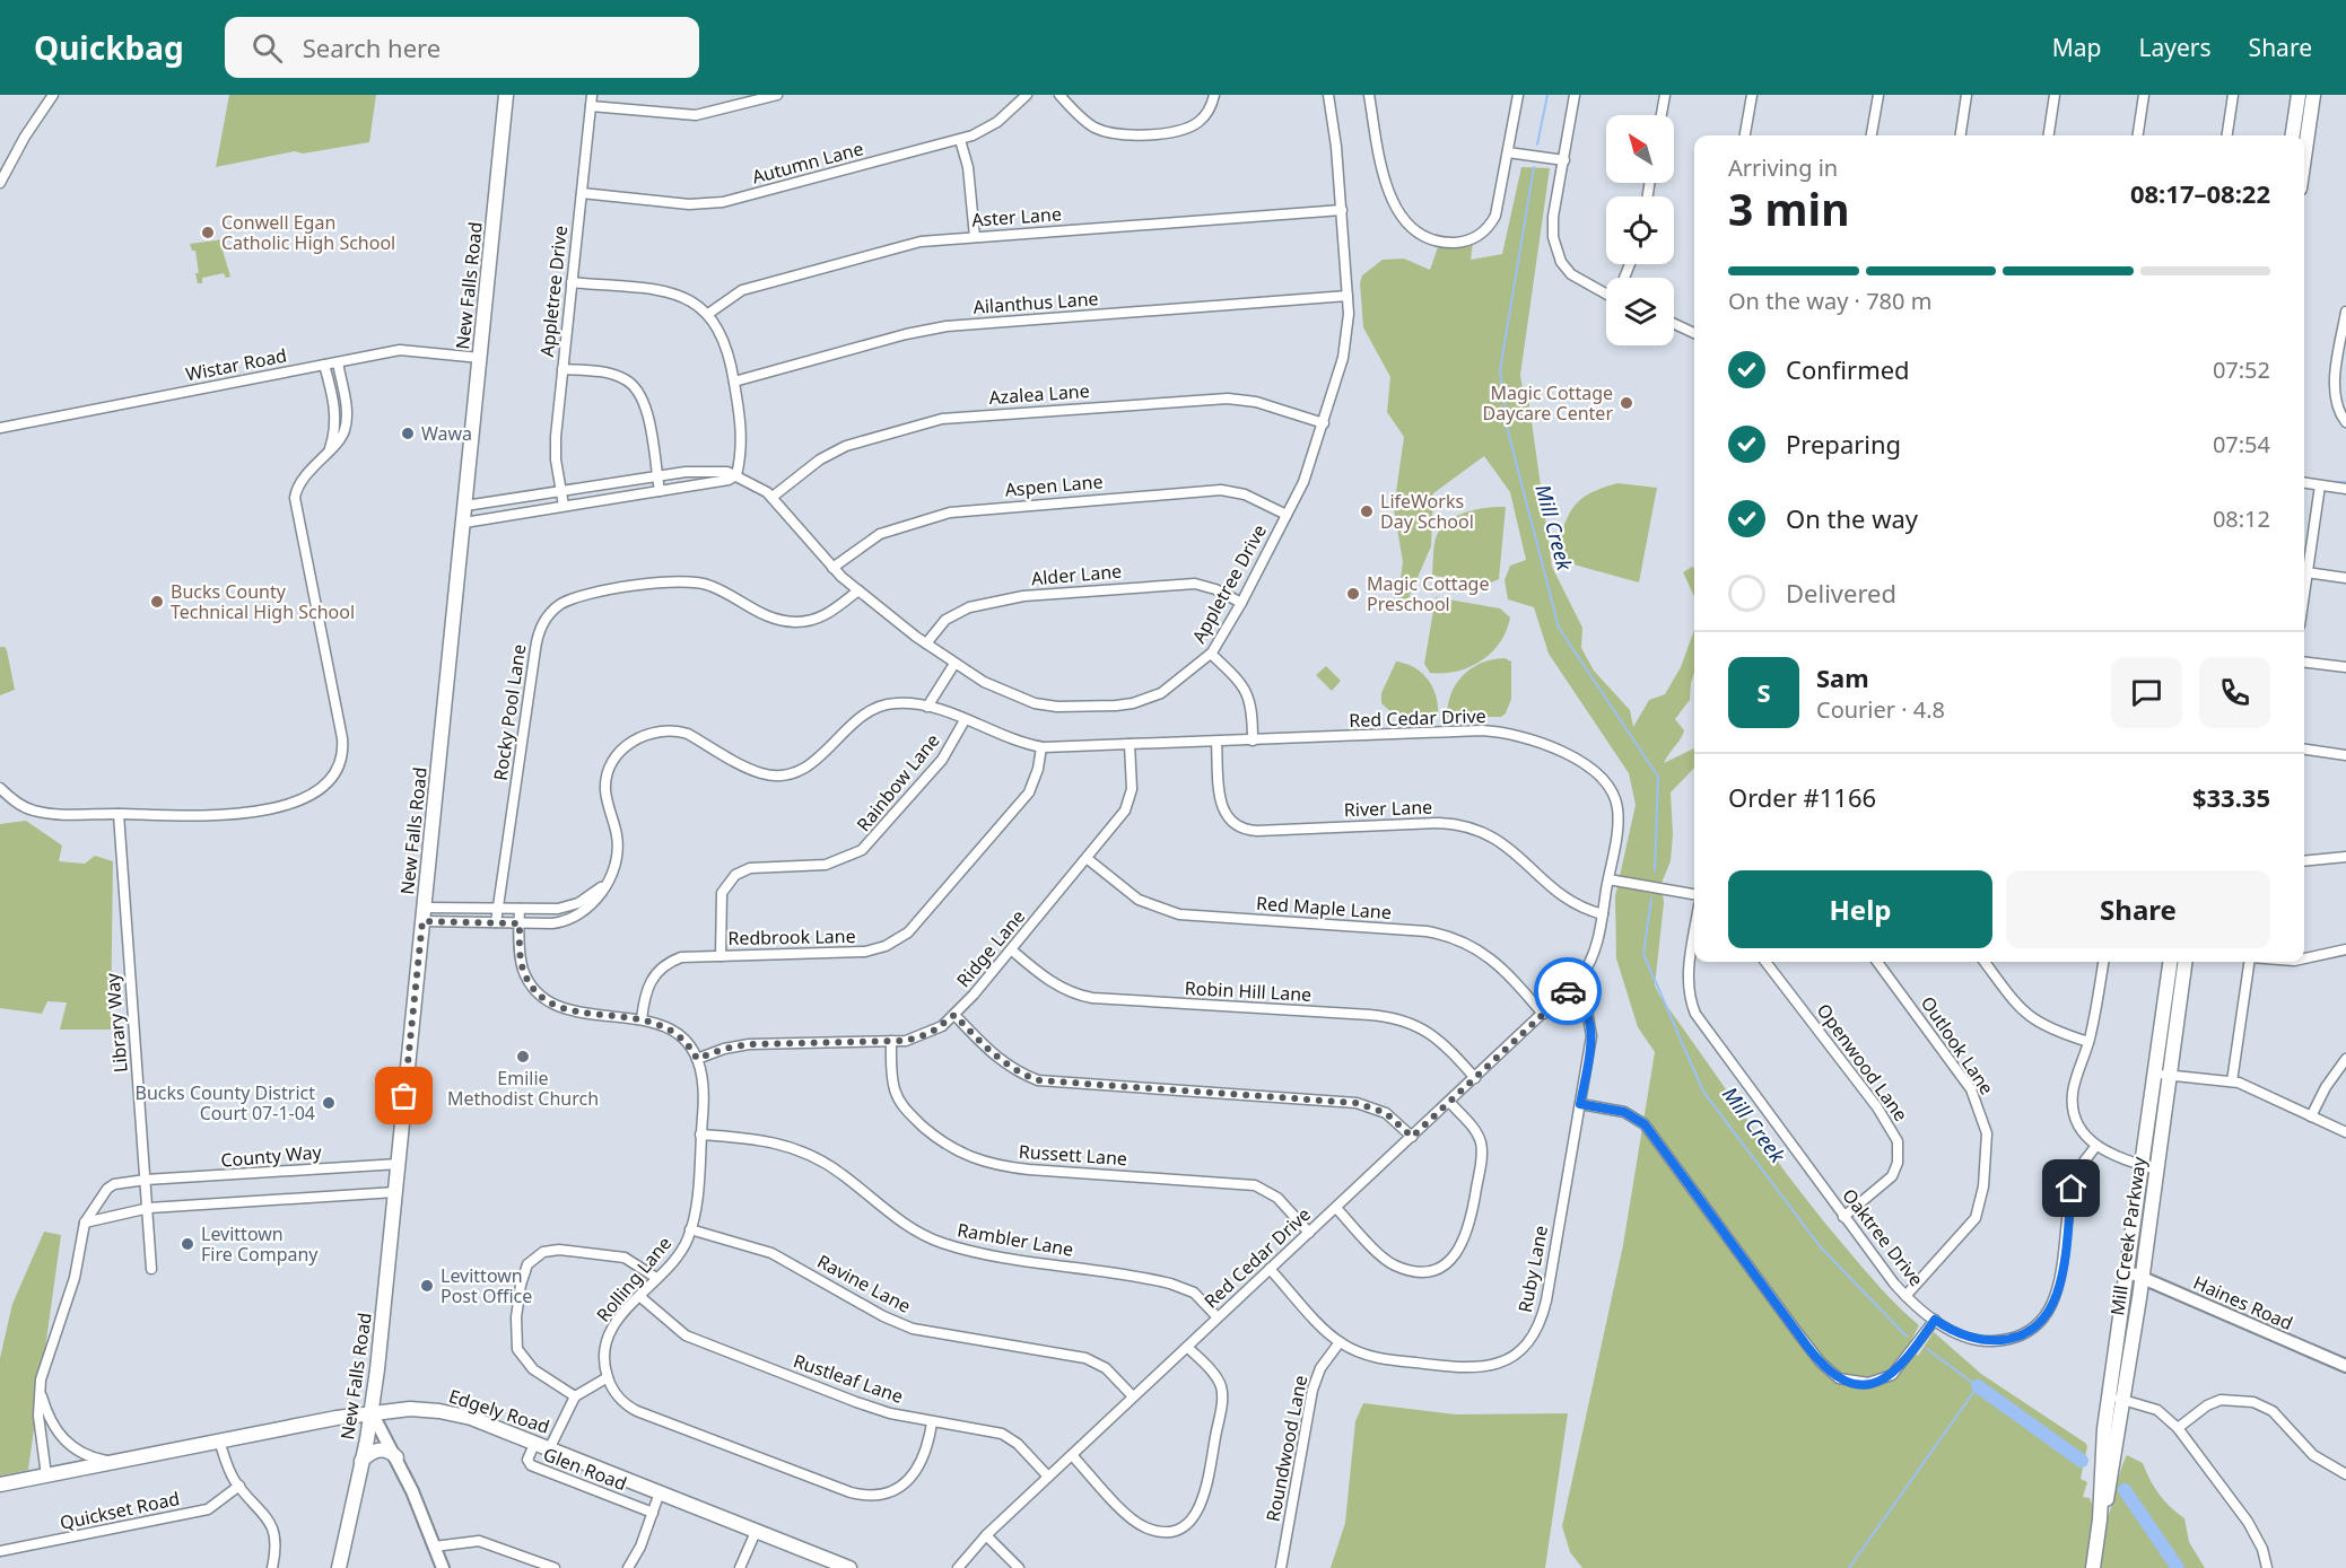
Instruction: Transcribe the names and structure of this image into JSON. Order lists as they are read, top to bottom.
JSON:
{
  "streets": {
    "main road": ["New Falls Road", "Mill Creek Parkway", "Edgely Road"],
    "street": [
      "Autumn Lane",
      "Aster Lane",
      "Appletree Drive",
      "Ailanthus Lane",
      "Wistar Road",
      "Azalea Lane",
      "Aspen Lane",
      "Alder Lane",
      "Rocky Pool Lane",
      "Red Cedar Drive",
      "Rainbow Lane",
      "River Lane",
      "Red Maple Lane",
      "Redbrook Lane",
      "Ridge Lane",
      "Robin Hill Lane",
      "Library Way",
      "Outlook Lane",
      "Openwood Lane",
      "Russett Lane",
      "County Way",
      "Oaktree Drive",
      "Rambler Lane",
      "Ruby Lane",
      "Rolling Lane",
      "Ravine Lane",
      "Haines Road",
      "Rustleaf Lane",
      "Roundwood Lane",
      "Glen Road",
      "Quickset Road"
    ]
  },
  "crossings": [
    ["Autumn Lane", "Appletree Drive"],
    ["Aster Lane", "Appletree Drive"],
    ["New Falls Road", "Appletree Drive"],
    ["New Falls Road", "Wistar Road"],
    ["New Falls Road", "Red Cedar Drive"],
    ["New Falls Road", "County Way"],
    ["New Falls Road", "Edgely Road"],
    ["Appletree Drive", "Ailanthus Lane"],
    ["Appletree Drive", "Azalea Lane"],
    ["Appletree Drive", "Aspen Lane"],
    ["Appletree Drive", "Alder Lane"],
    ["Appletree Drive", "Rocky Pool Lane"],
    ["Rocky Pool Lane", "Red Cedar Drive"],
    ["Red Cedar Drive", "Rainbow Lane"],
    ["Red Cedar Drive", "River Lane"],
    ["Red Cedar Drive", "Red Maple Lane"],
    ["Red Cedar Drive", "Redbrook Lane"],
    ["Red Cedar Drive", "Ridge Lane"],
    ["Red Cedar Drive", "Robin Hill Lane"],
    ["Red Cedar Drive", "Russett Lane"],
    ["Red Cedar Drive", "Rambler Lane"],
    ["Red Cedar Drive", "Ruby Lane"],
    ["Red Cedar Drive", "Rolling Lane"],
    ["Red Cedar Drive", "Ravine Lane"],
    ["Red Cedar Drive", "Rustleaf Lane"],
    ["Rainbow Lane", "Redbrook Lane"],
    ["Red Maple Lane", "Ridge Lane"],
    ["Redbrook Lane", "Rolling Lane"],
    ["Ridge Lane", "Robin Hill Lane"],
    ["Ridge Lane", "Russett Lane"],
    ["Ridge Lane", "Rolling Lane"],
    ["Library Way", "County Way"],
    ["Outlook Lane", "Oaktree Drive"],
    ["Openwood Lane", "Oaktree Drive"],
    ["Mill Creek Parkway", "Haines Road"],
    ["Rambler Lane", "Rolling Lane"],
    ["Ruby Lane", "Roundwood Lane"],
    ["Rolling Lane", "Ravine Lane"],
    ["Rolling Lane", "Rustleaf Lane"],
    ["Edgely Road", "Glen Road"]
  ],
  "water": ["Mill Creek"],
  "places": [
    "Conwell Egan Catholic High School",
    "Magic Cottage Daycare Center",
    "Wawa",
    "LifeWorks Day School",
    "Magic Cottage Preschool",
    "Bucks County Technical High School",
    "Emilie Methodist Church",
    "Bucks County District Court 07-1-04",
    "Levittown Fire Company",
    "Levittown Post Office"
  ],
  "north": "top left",
  "page": {
    "header": "Quickbag",
    "search": "Search here",
    "nav": ["Map", "Layers", "Share"],
    "heading": ["3 min", "Arriving in", "08:17–08:22"],
    "panel": [
      "Sam",
      "Courier · 4.8",
      "Order #1166",
      "$33.35"
    ],
    "bar": "On the way · 780 m",
    "list": [
      ["Confirmed", "07:52"],
      ["Preparing", "07:54"],
      ["On the way", "08:12"],
      "Delivered"
    ],
    "round": "S",
    "buttons": ["Help", "Share"]
  }
}
